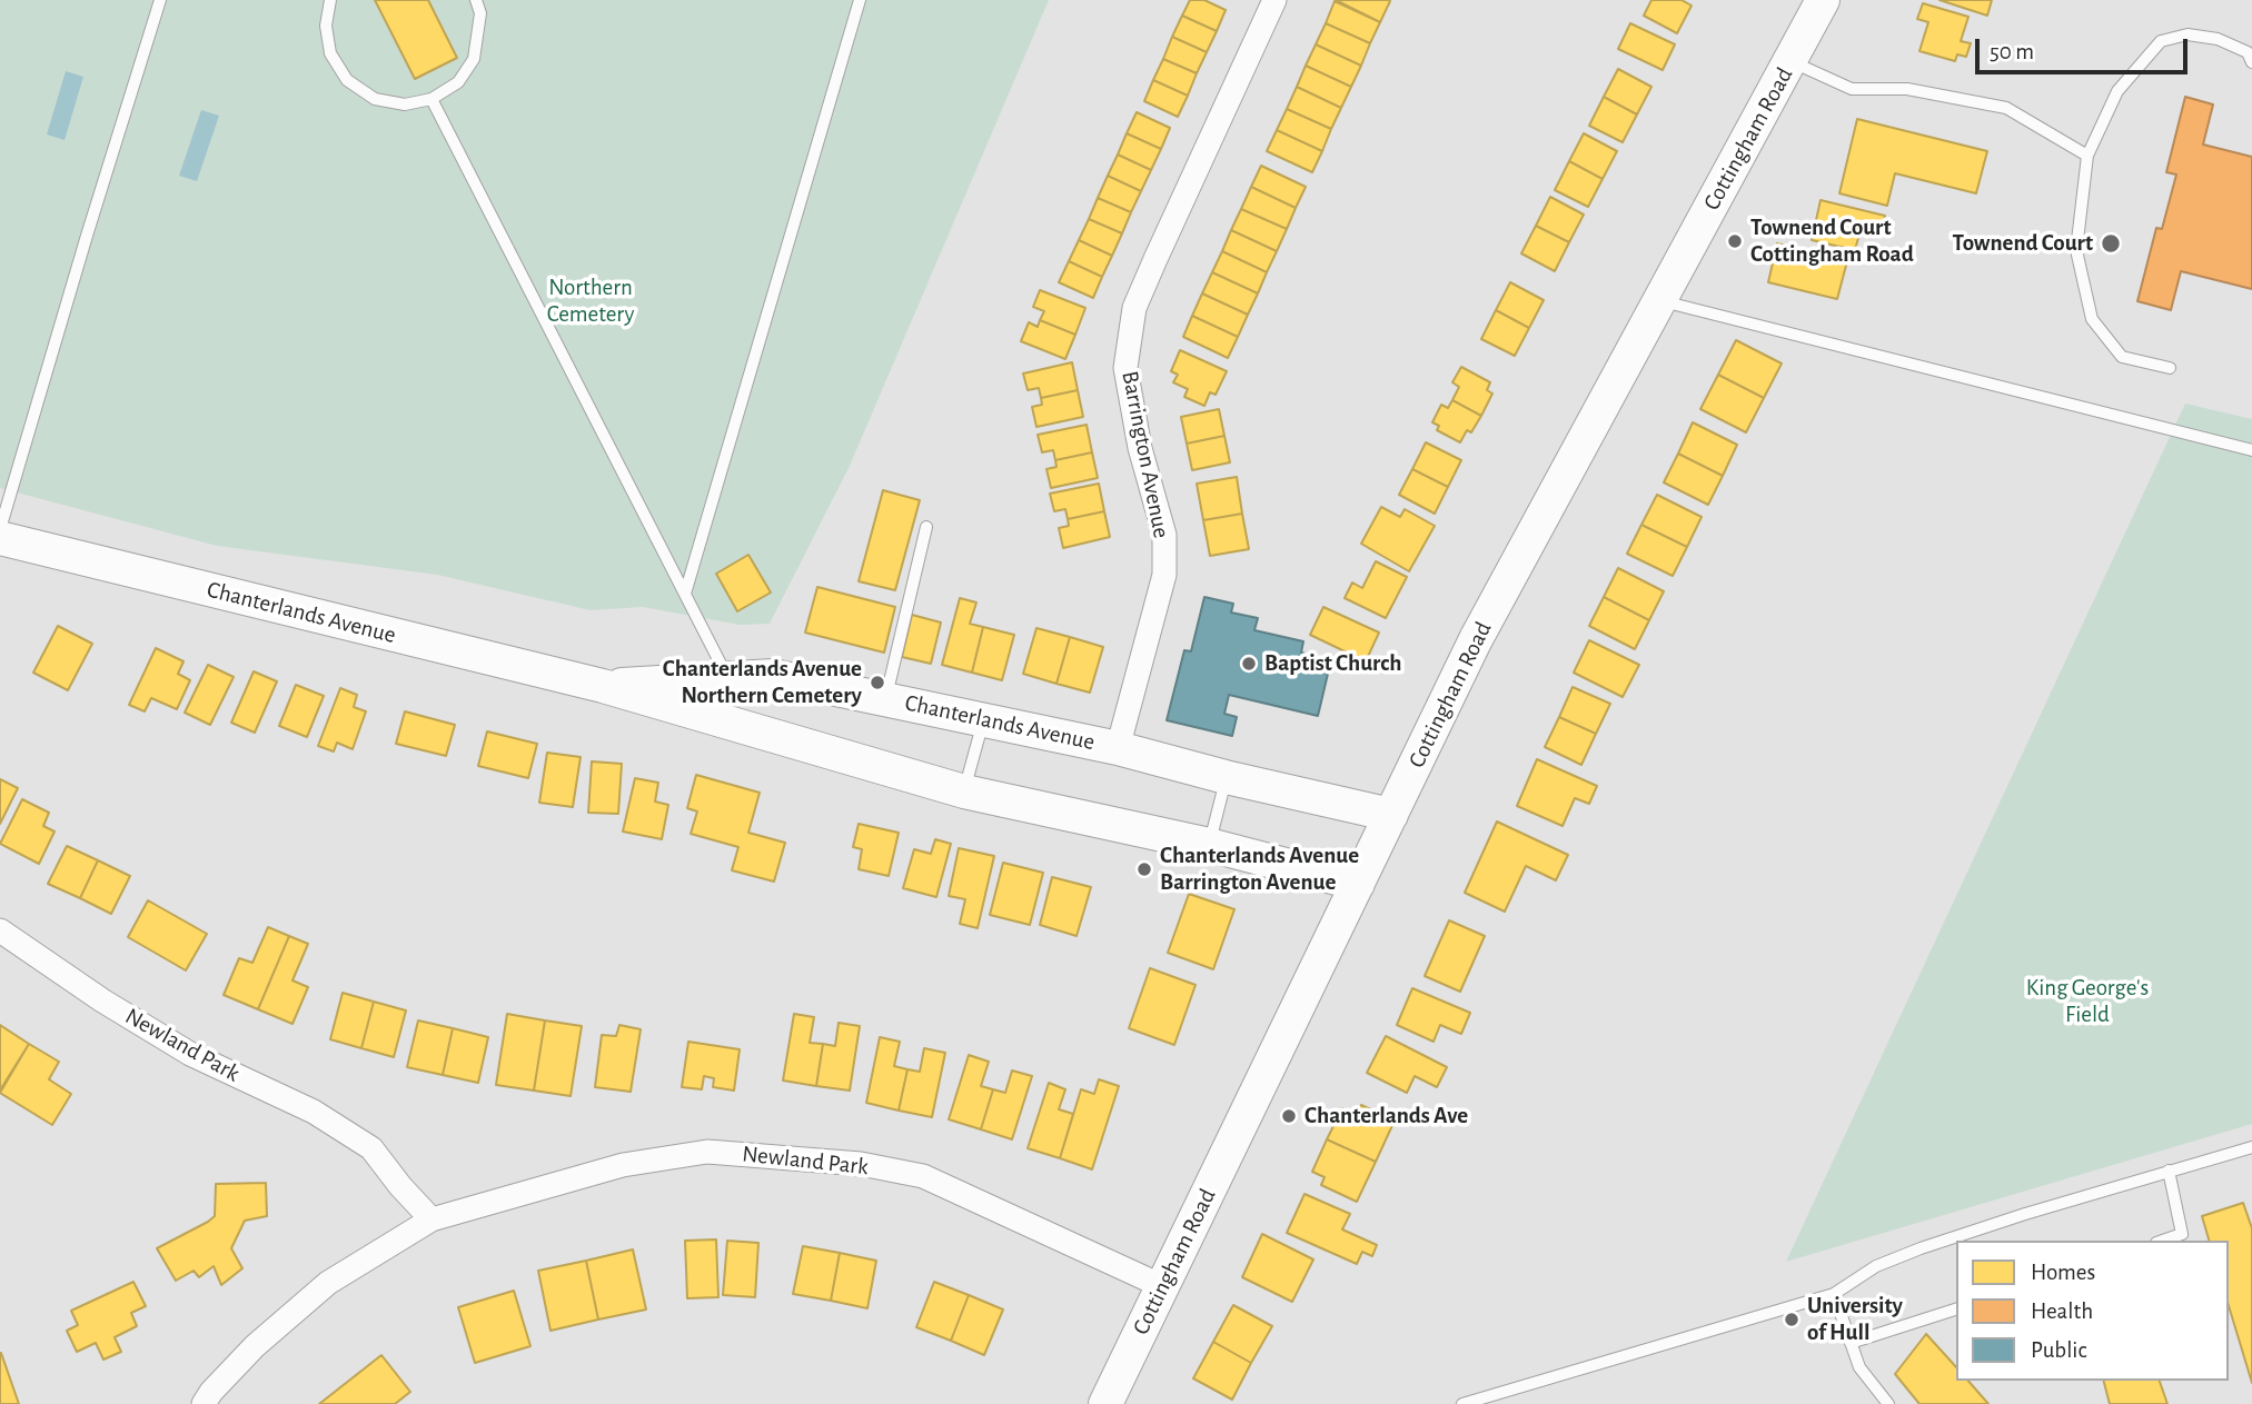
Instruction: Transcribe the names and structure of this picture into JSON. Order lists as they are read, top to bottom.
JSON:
{
  "streets": {
    "street": [
      "Cottingham Road",
      "Barrington Avenue",
      "Chanterlands Avenue",
      "Newland Park"
    ]
  },
  "crossings": [
    ["Cottingham Road", "Chanterlands Avenue"],
    ["Cottingham Road", "Newland Park"],
    ["Barrington Avenue", "Chanterlands Avenue"]
  ],
  "parks": ["Northern Cemetery", "King George's Field"],
  "places": [
    "Townend Court Cottingham Road",
    "Townend Court",
    "Baptist Church",
    "Chanterlands Avenue Northern Cemetery",
    "Chanterlands Avenue Barrington Avenue",
    "Chanterlands Ave",
    "University of Hull"
  ],
  "legend": ["Homes", "Health", "Public"],
  "scale_bar": "50 m"
}
